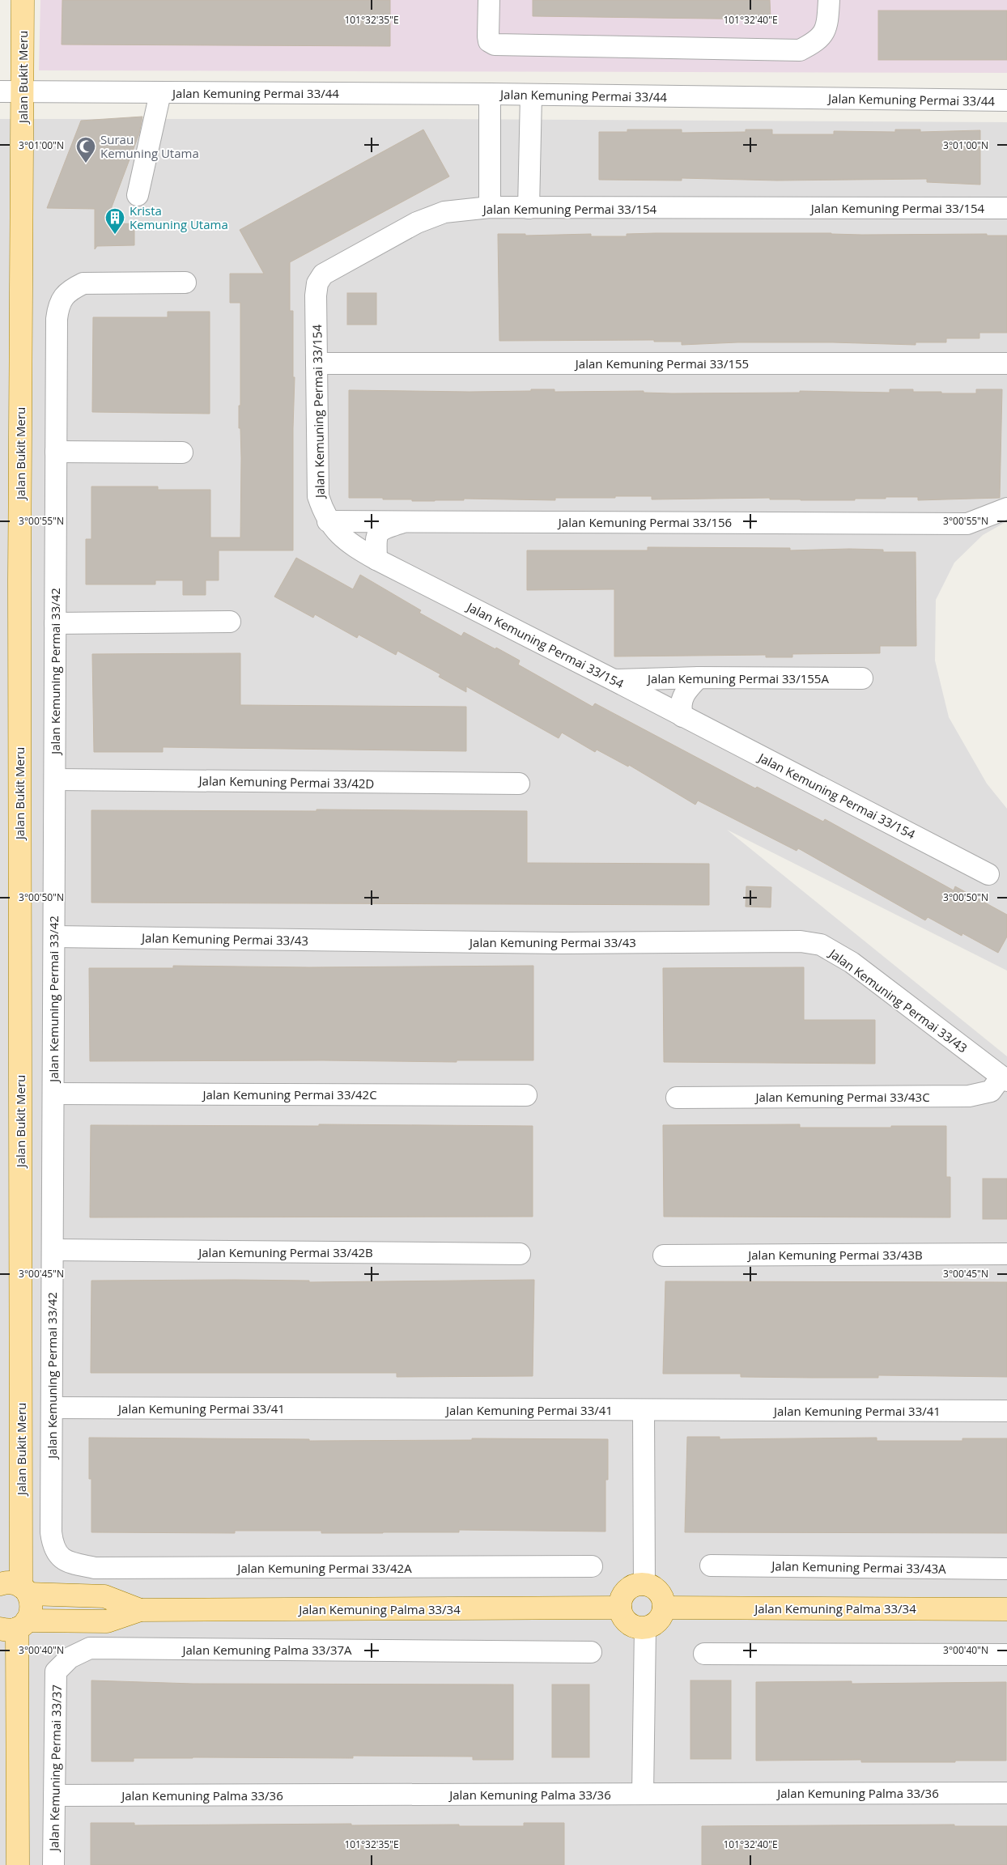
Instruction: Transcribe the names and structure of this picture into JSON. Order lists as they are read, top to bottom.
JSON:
{
  "streets": {
    "main road": ["Jalan Bukit Meru", "Jalan Kemuning Palma 33/34"],
    "street": [
      "Jalan Kemuning Permai 33/44",
      "Jalan Kemuning Permai 33/154",
      "Jalan Kemuning Permai 33/155",
      "Jalan Kemuning Permai 33/156",
      "Jalan Kemuning Permai 33/42",
      "Jalan Kemuning Permai 33/155A",
      "Jalan Kemuning Permai 33/42D",
      "Jalan Kemuning Permai 33/43",
      "Jalan Kemuning Permai 33/42C",
      "Jalan Kemuning Permai 33/43C",
      "Jalan Kemuning Permai 33/42B",
      "Jalan Kemuning Permai 33/43B",
      "Jalan Kemuning Permai 33/41",
      "Jalan Kemuning Permai 33/43A",
      "Jalan Kemuning Permai 33/42A",
      "Jalan Kemuning Palma 33/37A",
      "Jalan Kemuning Permai 33/37",
      "Jalan Kemuning Palma 33/36"
    ]
  },
  "crossings": [
    ["Jalan Bukit Meru", "Jalan Kemuning Permai 33/44"],
    ["Jalan Bukit Meru", "Jalan Kemuning Palma 33/34"],
    ["Jalan Kemuning Permai 33/154", "Jalan Kemuning Permai 33/155"],
    ["Jalan Kemuning Permai 33/154", "Jalan Kemuning Permai 33/156"],
    ["Jalan Kemuning Permai 33/154", "Jalan Kemuning Permai 33/155A"],
    ["Jalan Kemuning Permai 33/42", "Jalan Kemuning Permai 33/42D"],
    ["Jalan Kemuning Permai 33/42", "Jalan Kemuning Permai 33/43"],
    ["Jalan Kemuning Permai 33/42", "Jalan Kemuning Permai 33/42C"],
    ["Jalan Kemuning Permai 33/42", "Jalan Kemuning Permai 33/42B"],
    ["Jalan Kemuning Permai 33/42", "Jalan Kemuning Permai 33/41"],
    ["Jalan Kemuning Permai 33/42", "Jalan Kemuning Permai 33/42A"],
    ["Jalan Kemuning Permai 33/43", "Jalan Kemuning Permai 33/43C"],
    ["Jalan Kemuning Palma 33/37A", "Jalan Kemuning Permai 33/37"],
    ["Jalan Kemuning Permai 33/37", "Jalan Kemuning Palma 33/36"]
  ],
  "places": {
    "mosque": ["Surau Kemuning Utama"],
    "building": ["Krista Kemuning Utama"]
  },
  "coordinates": [
    "101°32'35\"E",
    "101°32'40\"E",
    "3°01'00\"N",
    "3°00'55\"N",
    "3°00'50\"N",
    "3°00'45\"N",
    "3°00'40\"N"
  ]
}
